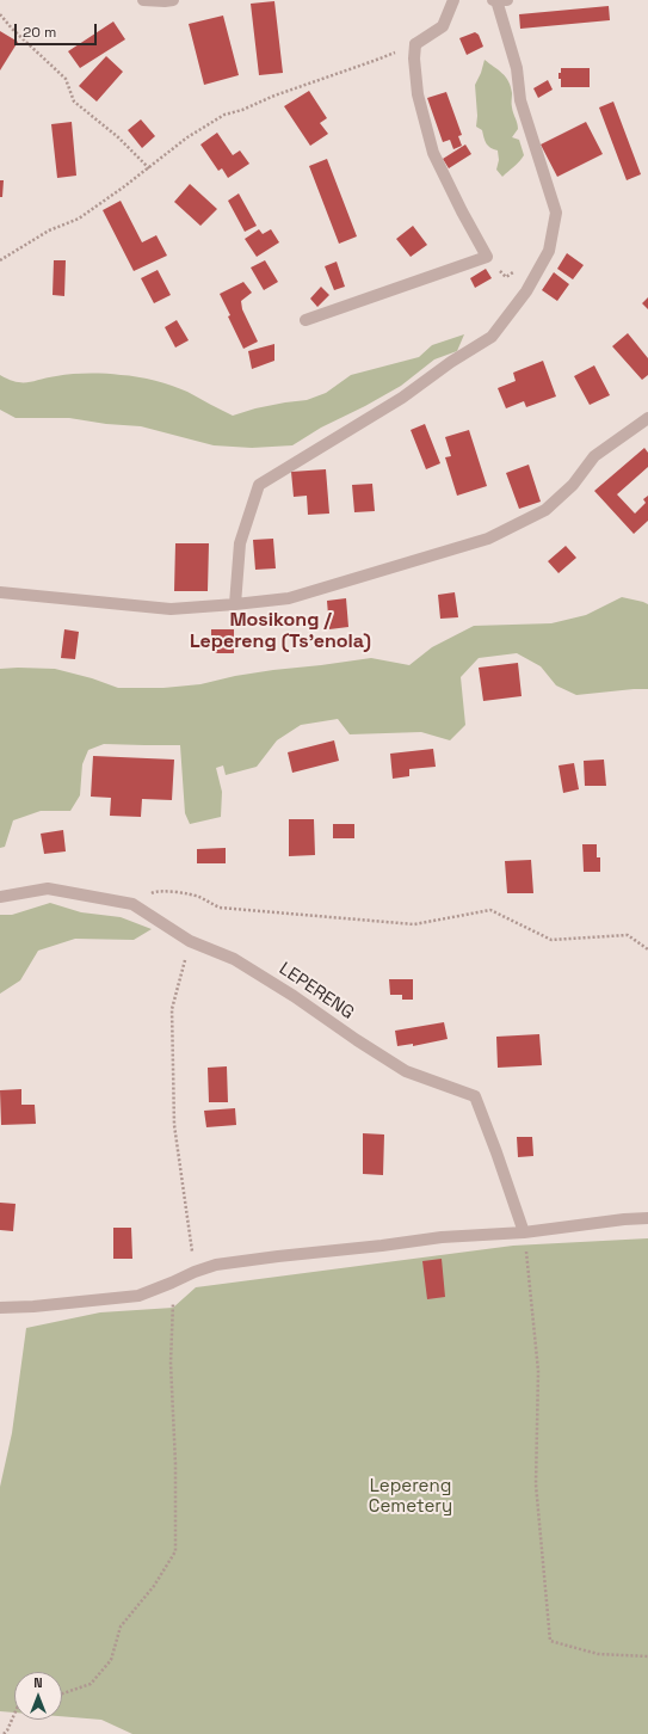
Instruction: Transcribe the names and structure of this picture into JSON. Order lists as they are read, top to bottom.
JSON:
{
  "streets": {
    "street": ["LEPERENG"]
  },
  "districts": ["Mosikong / Lepereng (Ts'enola)"],
  "parks": ["Lepereng Cemetery"],
  "scale_bar": "20 m",
  "north": "top"
}
